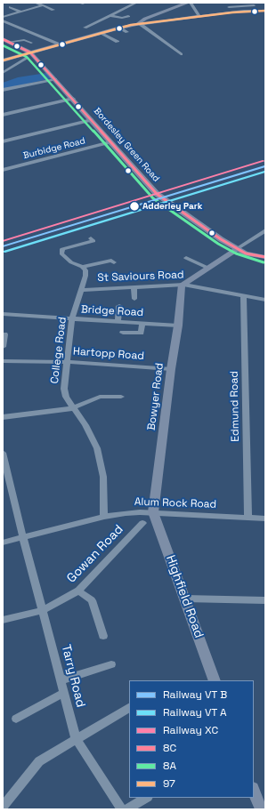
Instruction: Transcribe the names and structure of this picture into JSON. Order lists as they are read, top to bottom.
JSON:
{
  "streets": {
    "main road": ["Bordesley Green Road", "Bowyer Road", "Highfield Road"],
    "street": [
      "Burbidge Road",
      "St Saviours Road",
      "Bridge Road",
      "College Road",
      "Hartopp Road",
      "Edmund Road",
      "Alum Rock Road",
      "Gowan Road",
      "Tarry Road"
    ]
  },
  "crossings": [
    ["Bordesley Green Road", "Burbidge Road"],
    ["St Saviours Road", "College Road"],
    ["St Saviours Road", "Bowyer Road"],
    ["St Saviours Road", "Edmund Road"],
    ["Bridge Road", "College Road"],
    ["Bridge Road", "Bowyer Road"],
    ["College Road", "Hartopp Road"],
    ["College Road", "Alum Rock Road"],
    ["Hartopp Road", "Bowyer Road"],
    ["Bowyer Road", "Alum Rock Road"],
    ["Bowyer Road", "Highfield Road"],
    ["Edmund Road", "Alum Rock Road"],
    ["Alum Rock Road", "Highfield Road"],
    ["Alum Rock Road", "Tarry Road"],
    ["Gowan Road", "Tarry Road"]
  ],
  "places": ["Adderley Park"],
  "lines": [
    "transit line 97",
    "transit line 8C",
    "transit line 8A",
    "rail line XC"
  ],
  "legend": [
    "Railway VT B",
    "Railway VT A",
    "Railway XC",
    "8C",
    "8A",
    "97"
  ]
}
